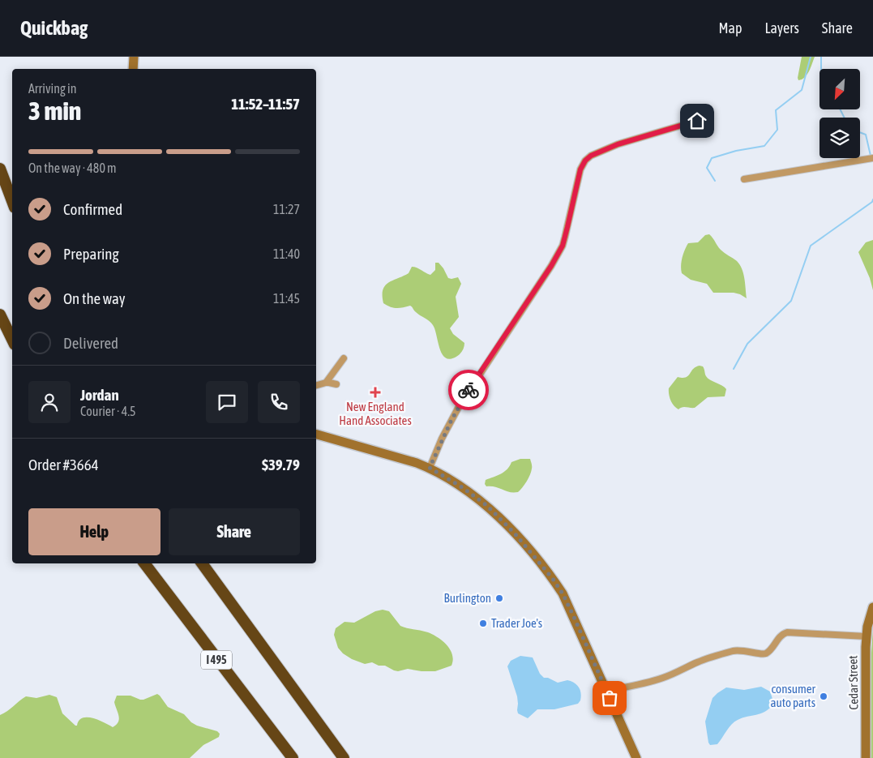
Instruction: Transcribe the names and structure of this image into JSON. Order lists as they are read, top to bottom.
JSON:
{
  "streets": {
    "highway": ["I 495"],
    "main road": ["Cedar Street"]
  },
  "places": {
    "health": ["New England Hand Associates"],
    "other": ["Burlington", "Trader Joe's", "consumer auto parts"]
  },
  "north": "bottom left",
  "page": {
    "header": "Quickbag",
    "nav": ["Map", "Layers", "Share"],
    "heading": ["3 min", "Arriving in", "11:52–11:57"],
    "panel": [
      "Jordan",
      "Courier · 4.5",
      "Order #3664",
      "$39.79"
    ],
    "bar": "On the way · 480 m",
    "list": [
      ["Confirmed", "11:27"],
      ["Preparing", "11:40"],
      ["On the way", "11:45"],
      "Delivered"
    ],
    "buttons": ["Help", "Share"]
  }
}
